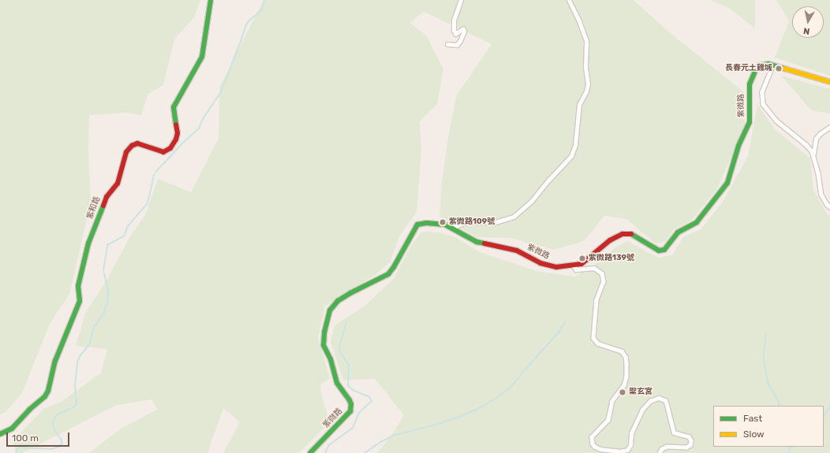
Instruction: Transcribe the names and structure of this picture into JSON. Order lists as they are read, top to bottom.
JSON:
{
  "streets": {
    "street": ["紫微路", "紫和路"]
  },
  "places": [
    "長春元土雞城",
    "紫微路109號",
    "紫微路139號",
    "聖玄宮"
  ],
  "legend": ["Fast", "Slow"],
  "scale_bar": "100 m",
  "north": "bottom"
}
